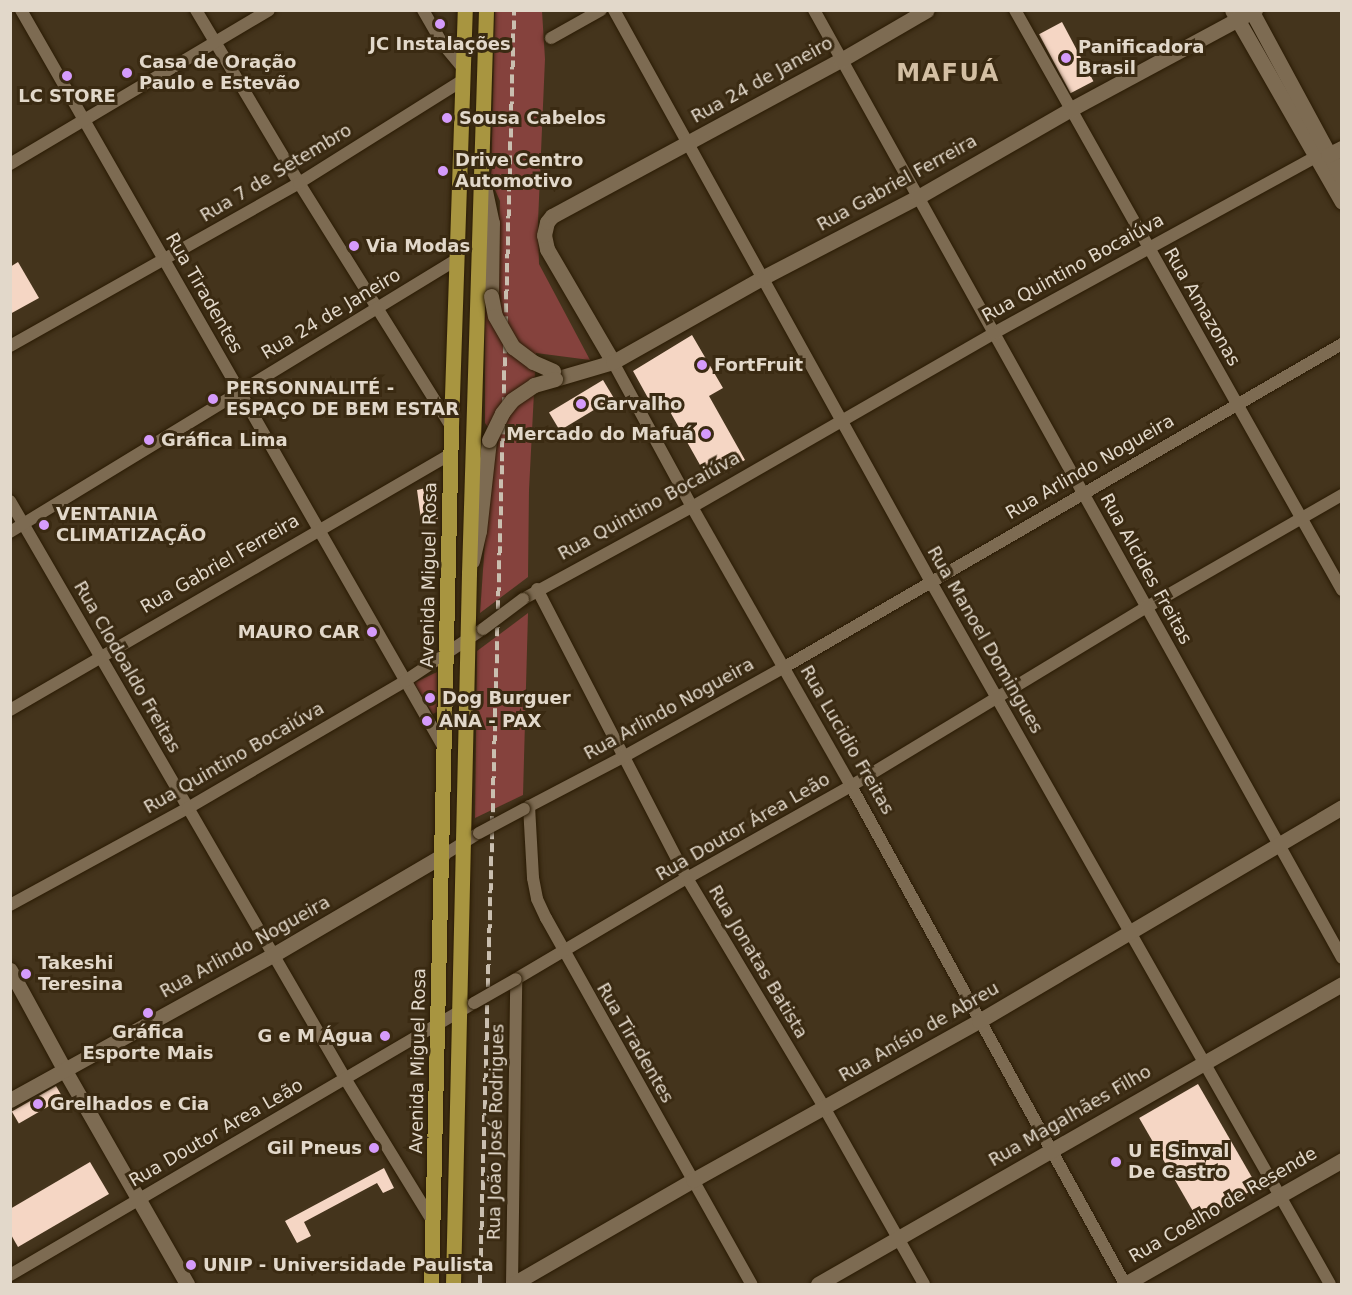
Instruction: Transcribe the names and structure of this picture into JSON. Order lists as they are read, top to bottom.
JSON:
{
  "streets": {
    "main road": [
      "Rua 24 de Janeiro",
      "Rua Gabriel Ferreira",
      "Rua Arlindo Nogueira",
      "Avenida Miguel Rosa",
      "Rua Lucidio Freitas",
      "Rua Anísio de Abreu",
      "Rua Magalhães Filho",
      "Rua Coelho de Resende"
    ],
    "street": [
      "Rua 7 de Setembro",
      "Rua Quintino Bocaiúva",
      "Rua Tiradentes",
      "Rua Amazonas",
      "Rua Alcides Freitas",
      "Rua Manoel Domingues",
      "Rua Clodoaldo Freitas",
      "Rua Doutor Área Leão",
      "Rua Jonatas Batista",
      "Rua João José Rodrigues",
      "Rua Doutor Area Leão"
    ]
  },
  "crossings": [
    ["Rua 24 de Janeiro", "Rua Tiradentes"],
    ["Rua 24 de Janeiro", "Rua Alcides Freitas"],
    ["Rua 24 de Janeiro", "Avenida Miguel Rosa"],
    ["Rua 24 de Janeiro", "Rua Manoel Domingues"],
    ["Rua 24 de Janeiro", "Rua Clodoaldo Freitas"],
    ["Rua 24 de Janeiro", "Rua Lucidio Freitas"],
    ["Rua 7 de Setembro", "Rua Tiradentes"],
    ["Rua 7 de Setembro", "Avenida Miguel Rosa"],
    ["Rua Gabriel Ferreira", "Rua Tiradentes"],
    ["Rua Gabriel Ferreira", "Rua Amazonas"],
    ["Rua Gabriel Ferreira", "Rua Alcides Freitas"],
    ["Rua Gabriel Ferreira", "Avenida Miguel Rosa"],
    ["Rua Gabriel Ferreira", "Rua Manoel Domingues"],
    ["Rua Gabriel Ferreira", "Rua Clodoaldo Freitas"],
    ["Rua Gabriel Ferreira", "Rua Lucidio Freitas"],
    ["Rua Quintino Bocaiúva", "Rua Tiradentes"],
    ["Rua Quintino Bocaiúva", "Rua Amazonas"],
    ["Rua Quintino Bocaiúva", "Rua Alcides Freitas"],
    ["Rua Quintino Bocaiúva", "Avenida Miguel Rosa"],
    ["Rua Quintino Bocaiúva", "Rua Manoel Domingues"],
    ["Rua Quintino Bocaiúva", "Rua Clodoaldo Freitas"],
    ["Rua Quintino Bocaiúva", "Rua Lucidio Freitas"],
    ["Rua Quintino Bocaiúva", "Rua Jonatas Batista"],
    ["Rua Tiradentes", "Rua Arlindo Nogueira"],
    ["Rua Tiradentes", "Avenida Miguel Rosa"],
    ["Rua Tiradentes", "Rua Doutor Área Leão"],
    ["Rua Tiradentes", "Rua Anísio de Abreu"],
    ["Rua Amazonas", "Rua Arlindo Nogueira"],
    ["Rua Amazonas", "Rua Doutor Área Leão"],
    ["Rua Arlindo Nogueira", "Rua Alcides Freitas"],
    ["Rua Arlindo Nogueira", "Avenida Miguel Rosa"],
    ["Rua Arlindo Nogueira", "Rua Manoel Domingues"],
    ["Rua Arlindo Nogueira", "Rua Clodoaldo Freitas"],
    ["Rua Arlindo Nogueira", "Rua Lucidio Freitas"],
    ["Rua Arlindo Nogueira", "Rua Jonatas Batista"],
    ["Rua Alcides Freitas", "Rua Doutor Área Leão"],
    ["Rua Alcides Freitas", "Rua Anísio de Abreu"],
    ["Avenida Miguel Rosa", "Rua Clodoaldo Freitas"],
    ["Avenida Miguel Rosa", "Rua Doutor Área Leão"],
    ["Avenida Miguel Rosa", "Rua Doutor Area Leão"],
    ["Rua Manoel Domingues", "Rua Doutor Área Leão"],
    ["Rua Manoel Domingues", "Rua Anísio de Abreu"],
    ["Rua Manoel Domingues", "Rua Magalhães Filho"],
    ["Rua Manoel Domingues", "Rua Coelho de Resende"],
    ["Rua Clodoaldo Freitas", "Rua Doutor Area Leão"],
    ["Rua Lucidio Freitas", "Rua Doutor Área Leão"],
    ["Rua Lucidio Freitas", "Rua Anísio de Abreu"],
    ["Rua Lucidio Freitas", "Rua Magalhães Filho"],
    ["Rua Lucidio Freitas", "Rua Coelho de Resende"],
    ["Rua Doutor Área Leão", "Rua Jonatas Batista"],
    ["Rua Doutor Área Leão", "Rua João José Rodrigues"],
    ["Rua Doutor Área Leão", "Rua Doutor Area Leão"],
    ["Rua Jonatas Batista", "Rua Anísio de Abreu"],
    ["Rua Jonatas Batista", "Rua Magalhães Filho"],
    ["Rua Anísio de Abreu", "Rua João José Rodrigues"]
  ],
  "districts": ["MAFUÁ"],
  "places": [
    "JC Instalações",
    "Panificadora Brasil",
    "Casa de Oração Paulo e Estevão",
    "LC STORE",
    "Sousa Cabelos",
    "Drive Centro Automotivo",
    "Via Modas",
    "FortFruit",
    "PERSONNALITÉ - ESPAÇO DE BEM ESTAR",
    "Carvalho",
    "Mercado do Mafuá",
    "Gráfica Lima",
    "VENTANIA CLIMATIZAÇÃO",
    "MAURO CAR",
    "Dog Burguer",
    "ANA - PAX",
    "Takeshi Teresina",
    "Gráfica Esporte Mais",
    "G e M Água",
    "Grelhados e Cia",
    "Gil Pneus",
    "U E Sinval De Castro",
    "UNIP - Universidade Paulista"
  ]
}
